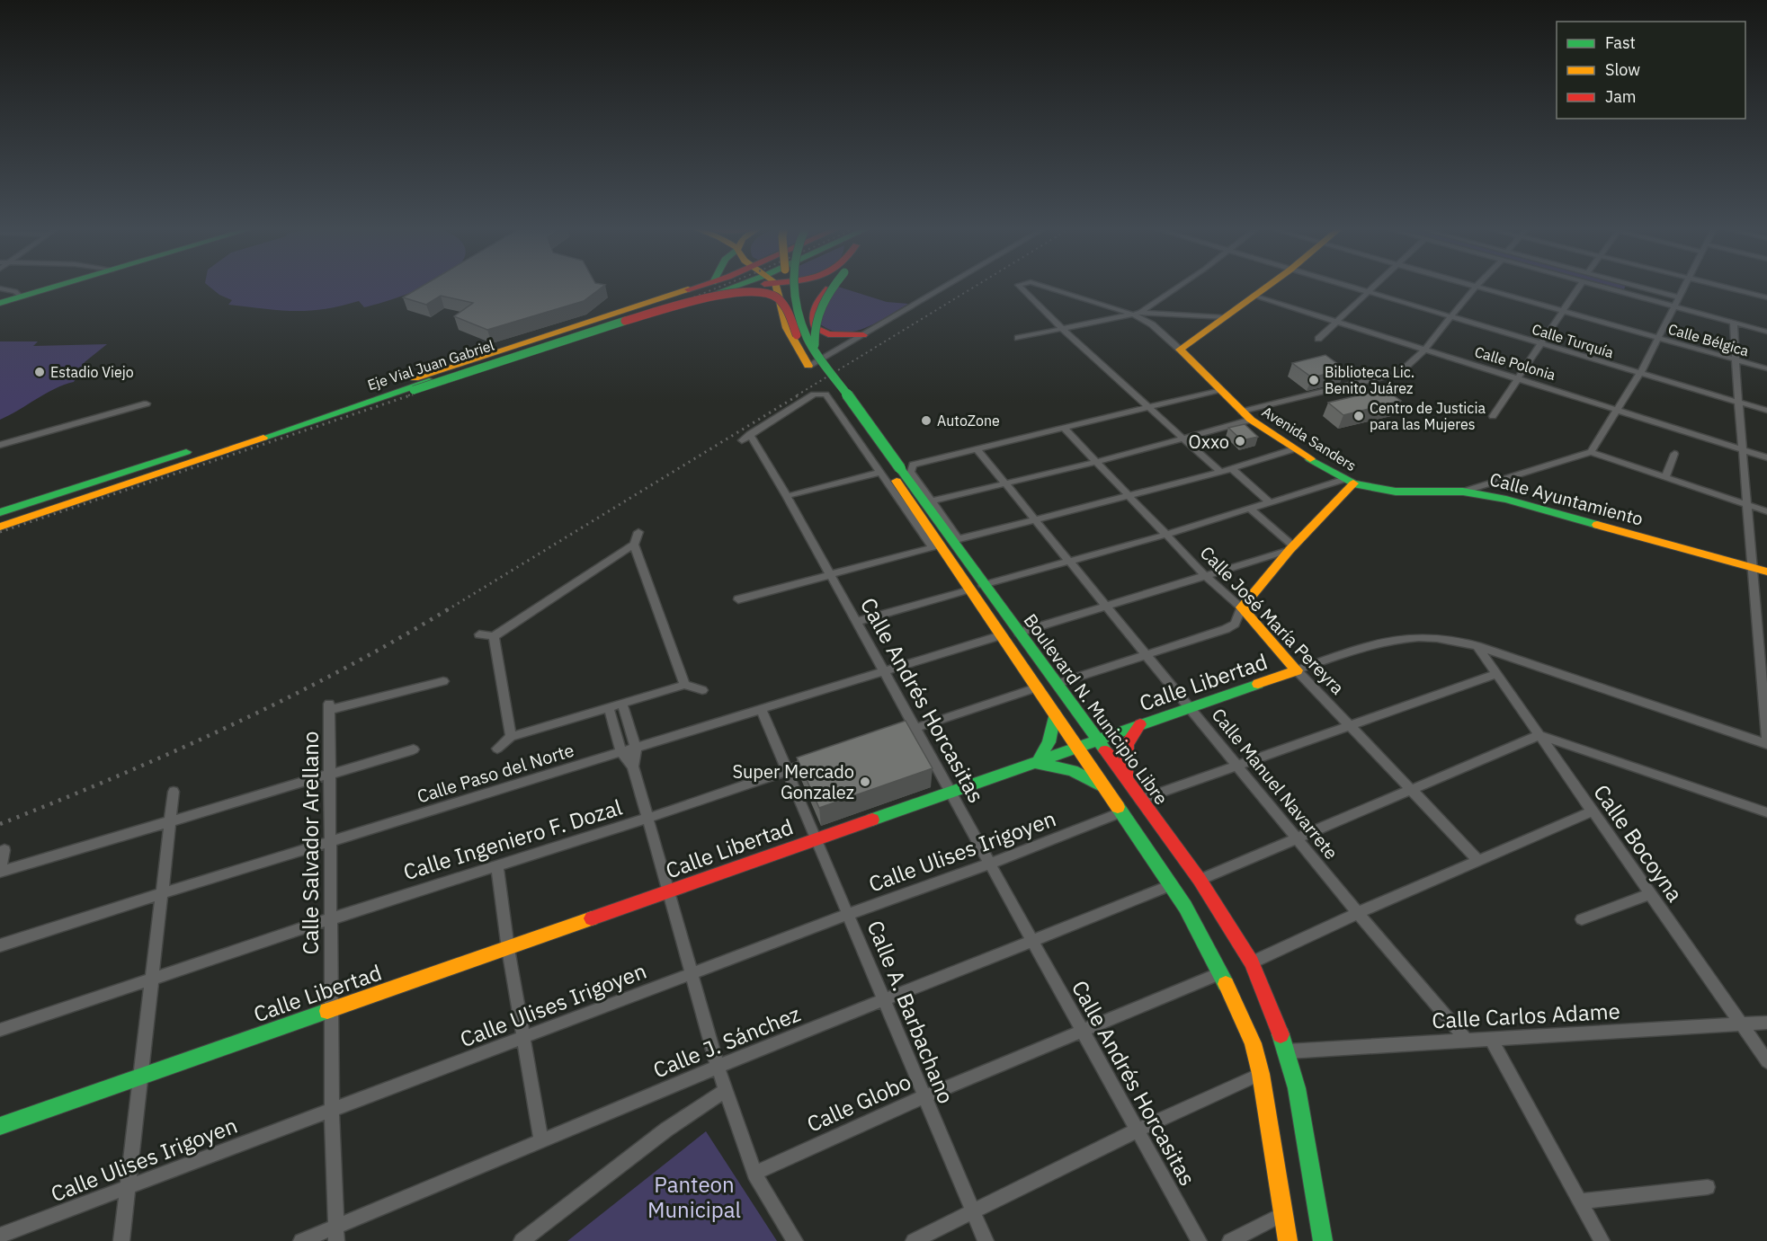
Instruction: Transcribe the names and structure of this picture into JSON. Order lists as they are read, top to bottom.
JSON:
{
  "streets": {
    "main road": [
      "Eje Vial Juan Gabriel",
      "Avenida Sanders",
      "Calle Ayuntamiento",
      "Calle José María Pereyra",
      "Calle Libertad",
      "Boulevard N. Municipio Libre"
    ],
    "street": [
      "Calle Bélgica",
      "Calle Turquía",
      "Calle Polonia",
      "Calle Andrés Horcasitas",
      "Calle Paso del Norte",
      "Calle Manuel Navarrete",
      "Calle Ingeniero F. Dozal",
      "Calle Salvador Arellano",
      "Calle Bocoyna",
      "Calle Ulises Irigoyen",
      "Calle A. Barbachano",
      "Calle Carlos Adame",
      "Calle J. Sánchez",
      "Calle Globo"
    ]
  },
  "crossings": [
    ["Avenida Sanders", "Calle Ayuntamiento"],
    ["Calle José María Pereyra", "Calle Libertad"],
    ["Calle Libertad", "Calle Andrés Horcasitas"],
    ["Calle Libertad", "Boulevard N. Municipio Libre"],
    ["Calle Libertad", "Calle Manuel Navarrete"],
    ["Calle Libertad", "Calle Salvador Arellano"],
    ["Calle Libertad", "Calle Bocoyna"],
    ["Calle Libertad", "Calle A. Barbachano"],
    ["Calle Andrés Horcasitas", "Calle Paso del Norte"],
    ["Calle Andrés Horcasitas", "Calle Ulises Irigoyen"],
    ["Calle Andrés Horcasitas", "Calle J. Sánchez"],
    ["Calle Andrés Horcasitas", "Calle Globo"],
    ["Boulevard N. Municipio Libre", "Calle Paso del Norte"],
    ["Boulevard N. Municipio Libre", "Calle Ulises Irigoyen"],
    ["Boulevard N. Municipio Libre", "Calle Carlos Adame"],
    ["Boulevard N. Municipio Libre", "Calle J. Sánchez"],
    ["Boulevard N. Municipio Libre", "Calle Globo"],
    ["Calle Paso del Norte", "Calle Salvador Arellano"],
    ["Calle Paso del Norte", "Calle A. Barbachano"],
    ["Calle Manuel Navarrete", "Calle Carlos Adame"],
    ["Calle Ingeniero F. Dozal", "Calle Salvador Arellano"],
    ["Calle Ingeniero F. Dozal", "Calle A. Barbachano"],
    ["Calle Salvador Arellano", "Calle Ulises Irigoyen"],
    ["Calle Salvador Arellano", "Calle J. Sánchez"],
    ["Calle Bocoyna", "Calle Carlos Adame"],
    ["Calle Ulises Irigoyen", "Calle A. Barbachano"],
    ["Calle A. Barbachano", "Calle J. Sánchez"],
    ["Calle A. Barbachano", "Calle Globo"]
  ],
  "parks": ["Panteon Municipal"],
  "places": [
    "Estadio Viejo",
    "Biblioteca Lic. Benito Juárez",
    "Centro de Justicia para las Mujeres",
    "AutoZone",
    "Oxxo",
    "Super Mercado Gonzalez"
  ],
  "legend": ["Fast", "Slow", "Jam"]
}
